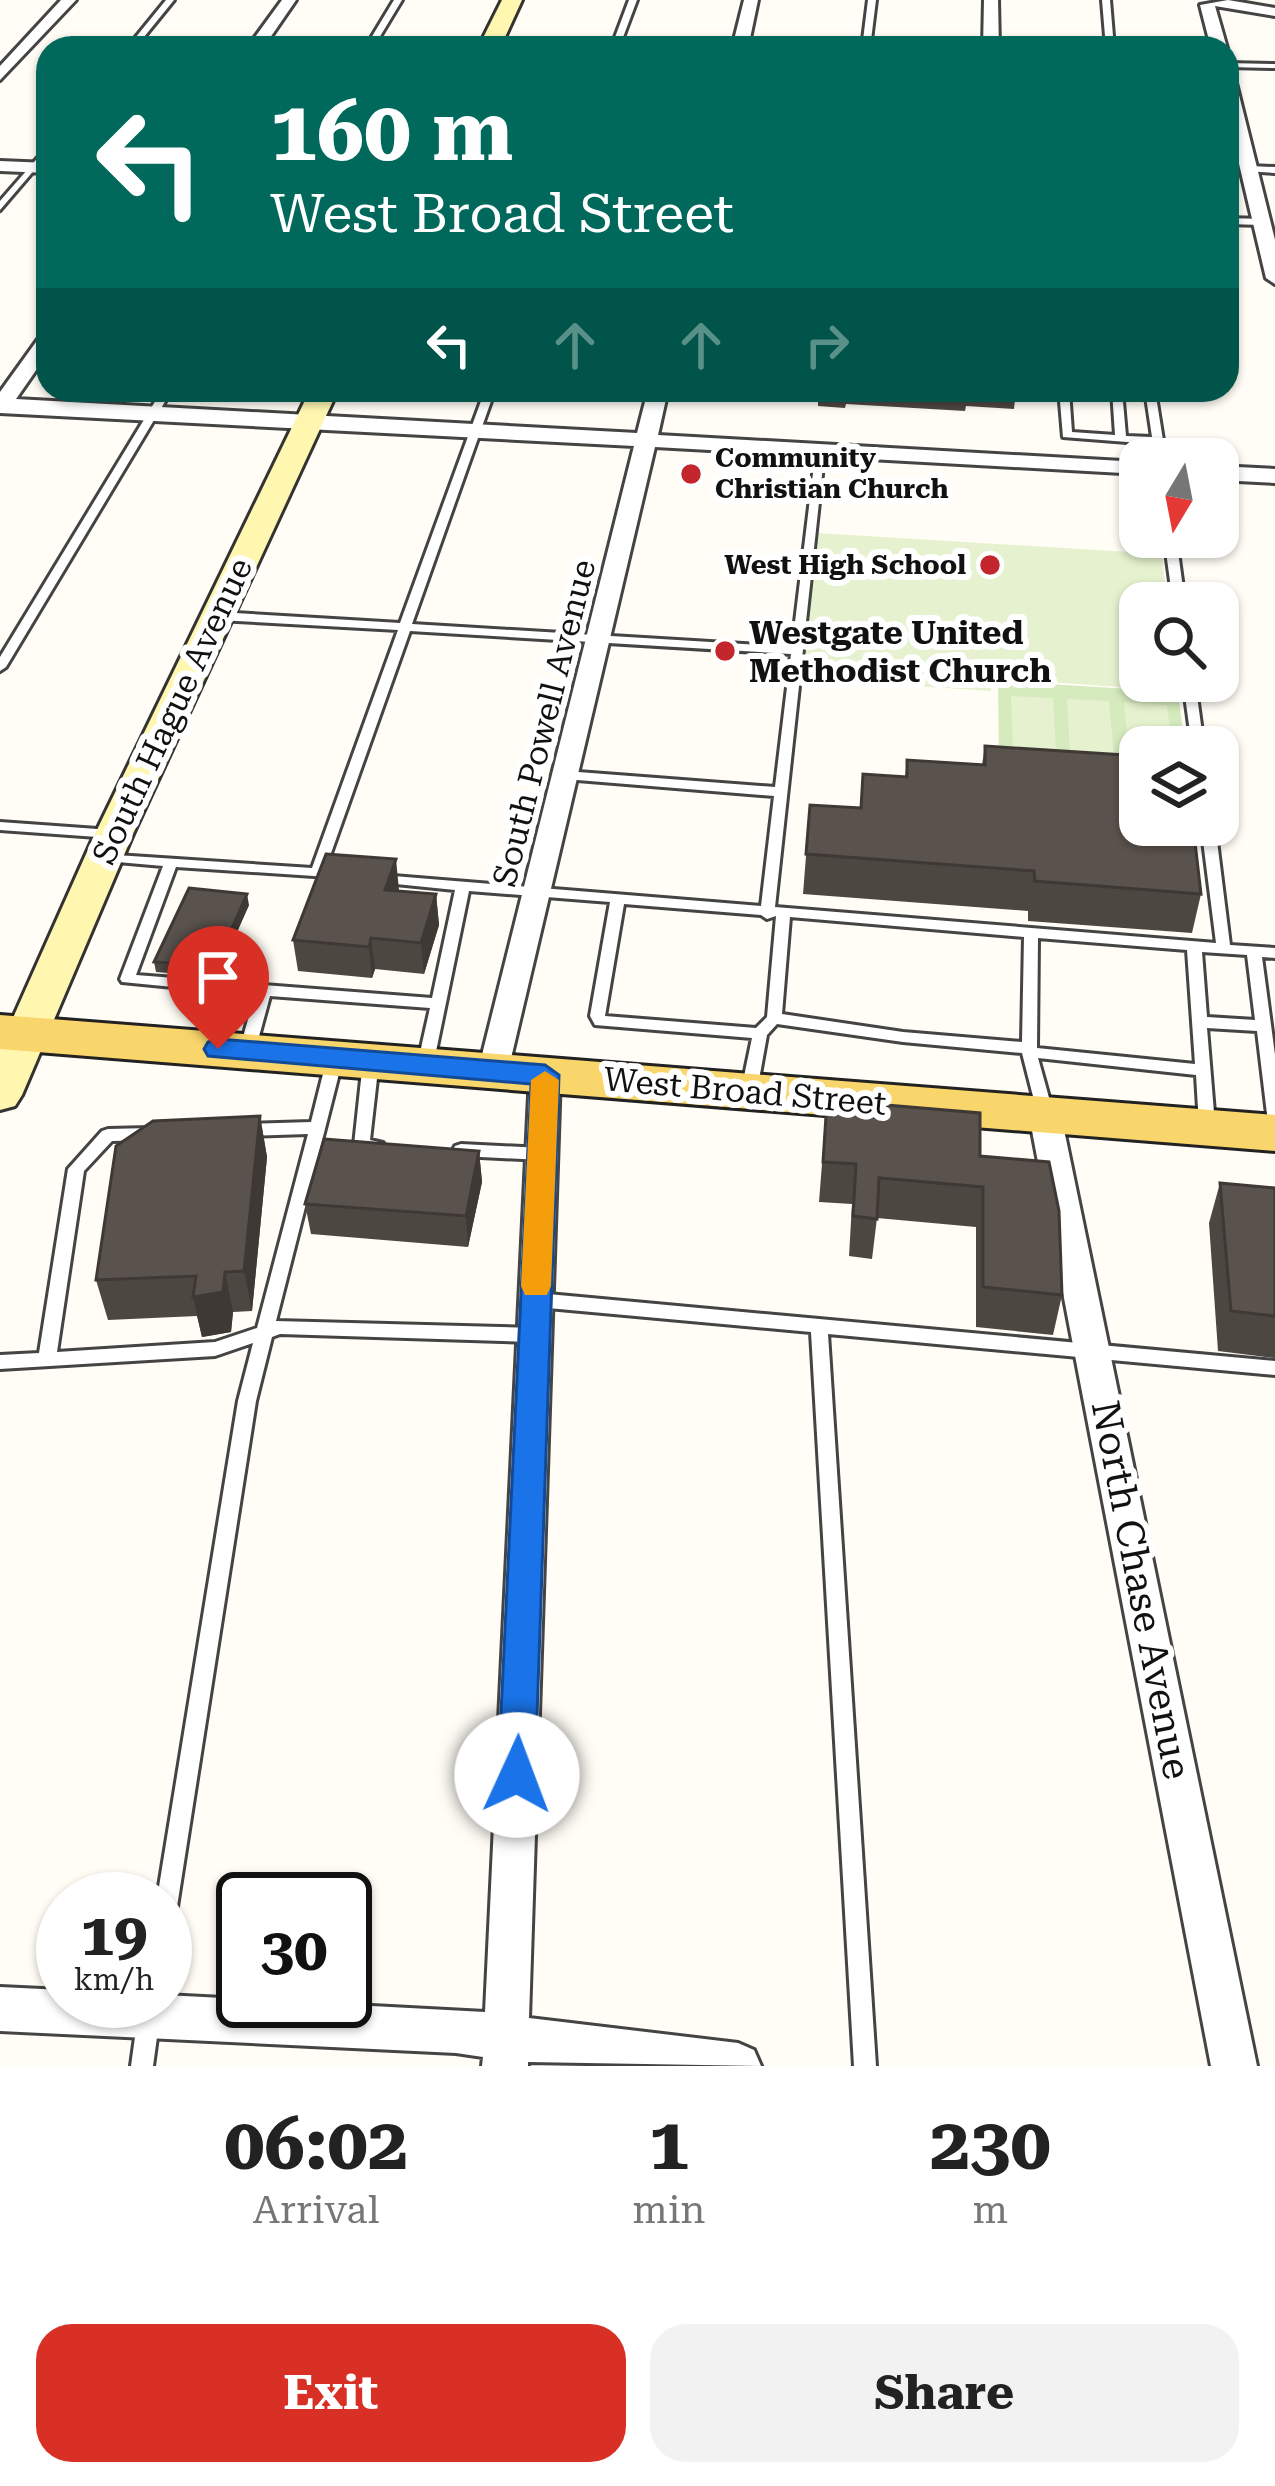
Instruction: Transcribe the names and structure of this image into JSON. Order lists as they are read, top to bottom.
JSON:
{
  "streets": {
    "main road": ["South Hague Avenue", "West Broad Street"],
    "street": ["South Powell Avenue", "North Chase Avenue"]
  },
  "crossings": [
    ["South Hague Avenue", "West Broad Street"],
    ["South Powell Avenue", "West Broad Street"],
    ["West Broad Street", "North Chase Avenue"]
  ],
  "places": ["Community Christian Church", "West High School", "Westgate United Methodist Church"],
  "north": "bottom",
  "page": {
    "turn": ["160 m", "West Broad Street"],
    "speed": "19 km/h",
    "limit": "30",
    "eta": [
      "06:02",
      "Arrival",
      "1",
      "min",
      "230",
      "m"
    ],
    "buttons": ["Exit", "Share"]
  }
}
